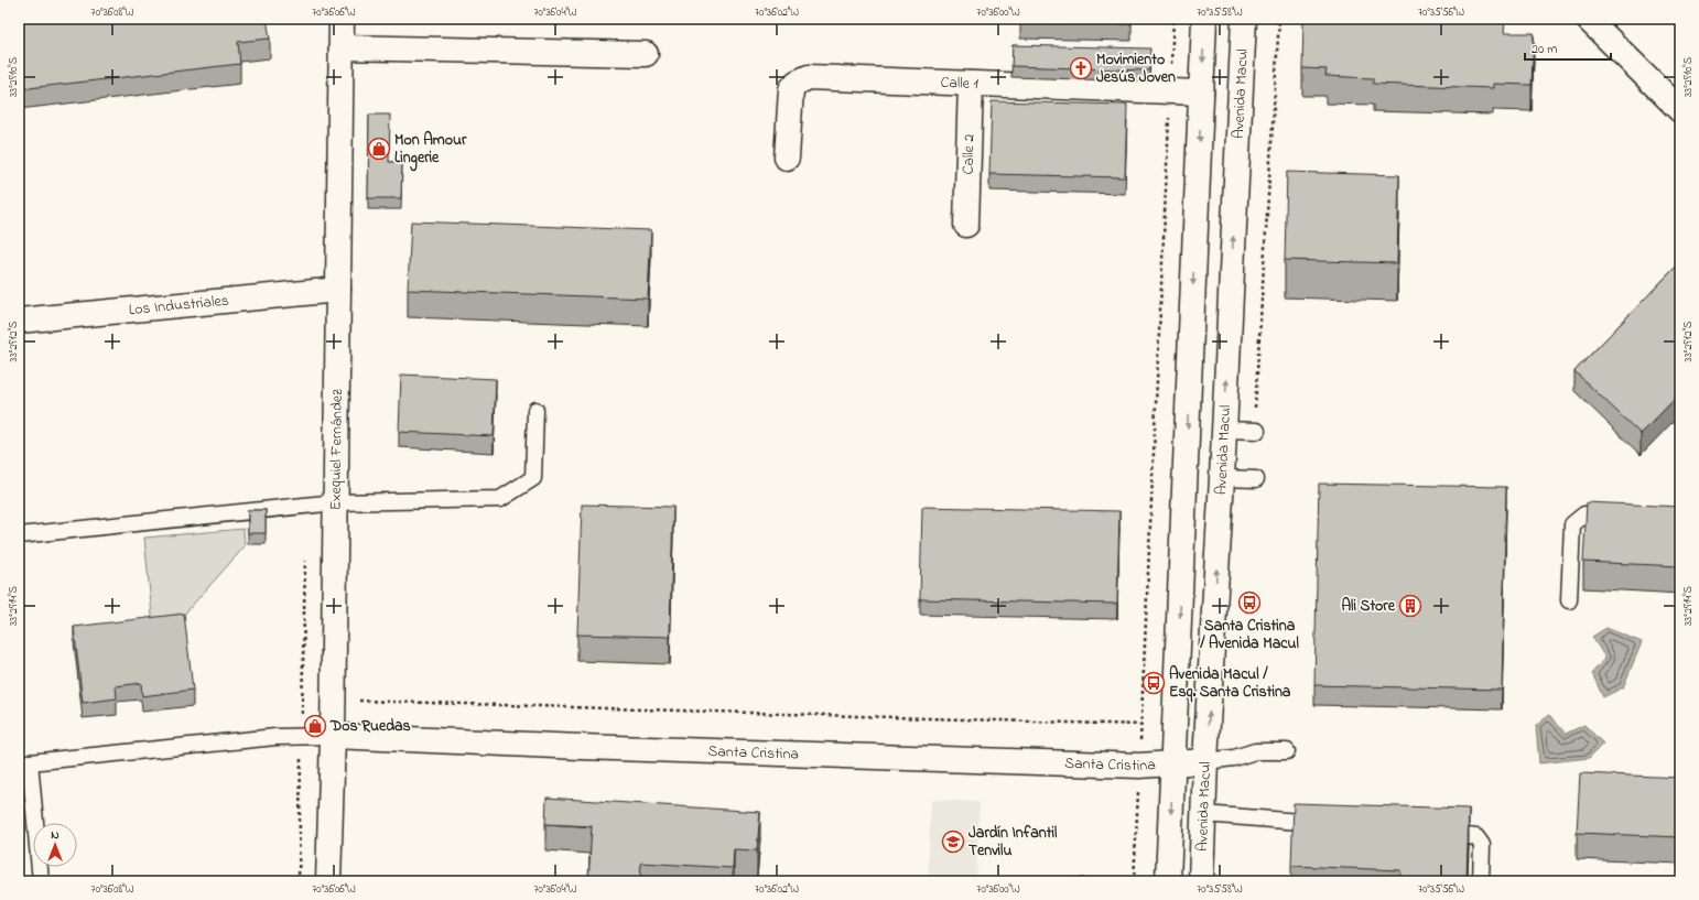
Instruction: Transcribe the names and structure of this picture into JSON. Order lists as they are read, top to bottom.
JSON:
{
  "streets": {
    "street": [
      "Calle 1",
      "Avenida Macul",
      "Calle 2",
      "Los Industriales",
      "Exequiel Fernández",
      "Santa Cristina"
    ]
  },
  "crossings": [
    ["Calle 1", "Avenida Macul"],
    ["Calle 1", "Calle 2"],
    ["Avenida Macul", "Santa Cristina"],
    ["Los Industriales", "Exequiel Fernández"],
    ["Exequiel Fernández", "Santa Cristina"]
  ],
  "places": {
    "church": ["Movimiento Jesús Joven"],
    "shop": ["Mon Amour Lingerie", "Dos Ruedas"],
    "bus stop": ["Santa Cristina / Avenida Macul", "Avenida Macul / Esq. Santa Cristina"],
    "building": ["Ali Store"],
    "school or university": ["Jardín Infantil Tenvilu"]
  },
  "scale_bar": "20 m",
  "north": "top",
  "coordinates": [
    "70°36'08\"W",
    "70°36'06\"W",
    "70°36'04\"W",
    "70°36'02\"W",
    "70°36'00\"W",
    "70°35'58\"W",
    "70°35'56\"W",
    "33°29'10\"S",
    "33°29'12\"S",
    "33°29'14\"S"
  ]
}
